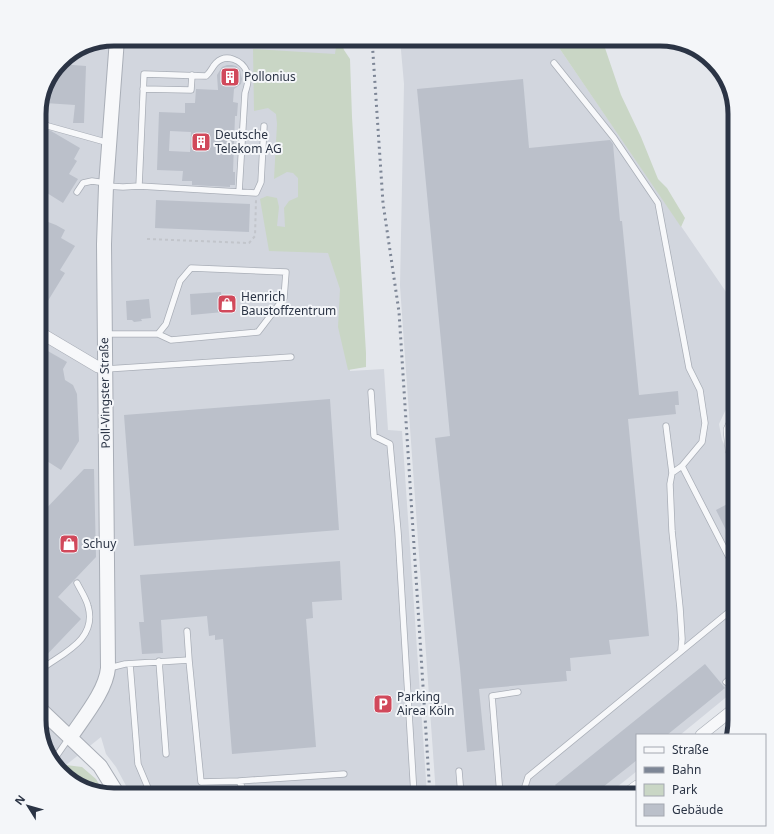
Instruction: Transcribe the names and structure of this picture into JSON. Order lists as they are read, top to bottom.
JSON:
{
  "streets": {
    "street": ["Poll-Vingster Straße"]
  },
  "places": {
    "building": ["Pollonius", "Deutsche Telekom AG"],
    "shop": ["Henrich Baustoffzentrum", "Schuy"],
    "parking": ["Parking Airea Köln"]
  },
  "legend": [
    "Straße",
    "Bahn",
    "Park",
    "Gebäude"
  ],
  "north": "top left"
}
